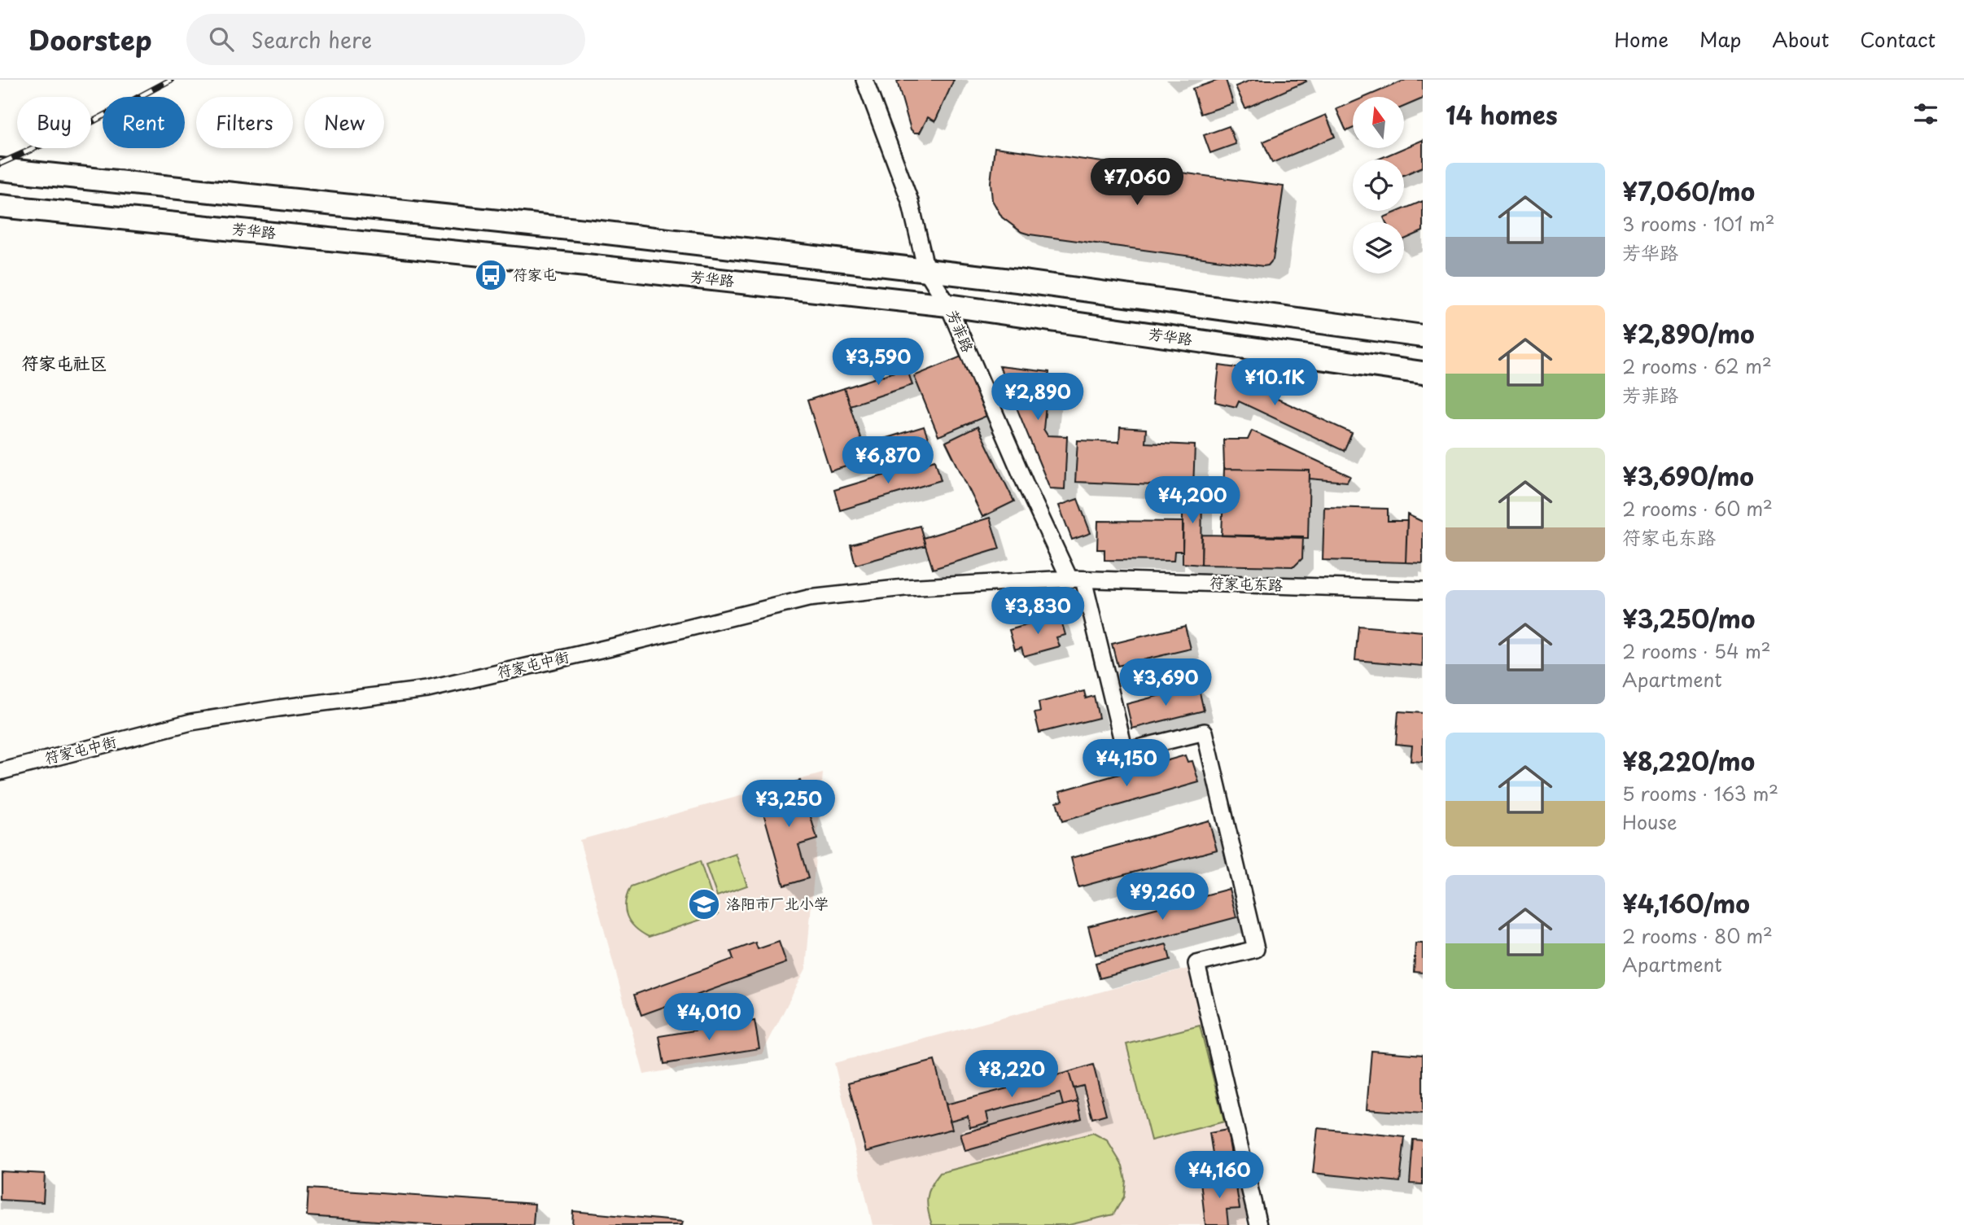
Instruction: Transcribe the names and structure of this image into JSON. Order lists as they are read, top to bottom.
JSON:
{
  "streets": {
    "main road": ["芳华路"],
    "street": ["芳菲路", "符家屯东路", "符家屯中街"]
  },
  "crossings": [
    ["芳华路", "芳菲路"],
    ["芳菲路", "符家屯东路"],
    ["芳菲路", "符家屯中街"],
    ["符家屯东路", "符家屯中街"]
  ],
  "districts": ["符家屯社区"],
  "places": {
    "bus stop": ["符家屯"],
    "school or university": ["洛阳市厂北小学"]
  },
  "north": "top",
  "page": {
    "header": "Doorstep",
    "search": "Search here",
    "nav": [
      "Home",
      "Map",
      "About",
      "Contact"
    ],
    "heading": "14 homes",
    "chip": [
      "Buy",
      "Rent",
      "Filters",
      "New"
    ],
    "list": [
      {
        "name": "¥7,060/mo",
        "note": "3 rooms · 101 m² · 芳华路"
      },
      {
        "name": "¥2,890/mo",
        "note": "2 rooms · 62 m² · 芳菲路"
      },
      {
        "name": "¥3,690/mo",
        "note": "2 rooms · 60 m² · 符家屯东路"
      },
      {
        "name": "¥3,250/mo",
        "note": "2 rooms · 54 m² · Apartment"
      },
      {
        "name": "¥8,220/mo",
        "note": "5 rooms · 163 m² · House"
      },
      {
        "name": "¥4,160/mo",
        "note": "2 rooms · 80 m² · Apartment"
      }
    ],
    "price": [
      "¥7,060",
      "¥3,590",
      "¥10.1K",
      "¥2,890",
      "¥6,870",
      "¥4,200",
      "¥3,830",
      "¥3,690",
      "¥4,150",
      "¥3,250",
      "¥9,260",
      "¥4,010",
      "¥8,220",
      "¥4,160"
    ]
  }
}
